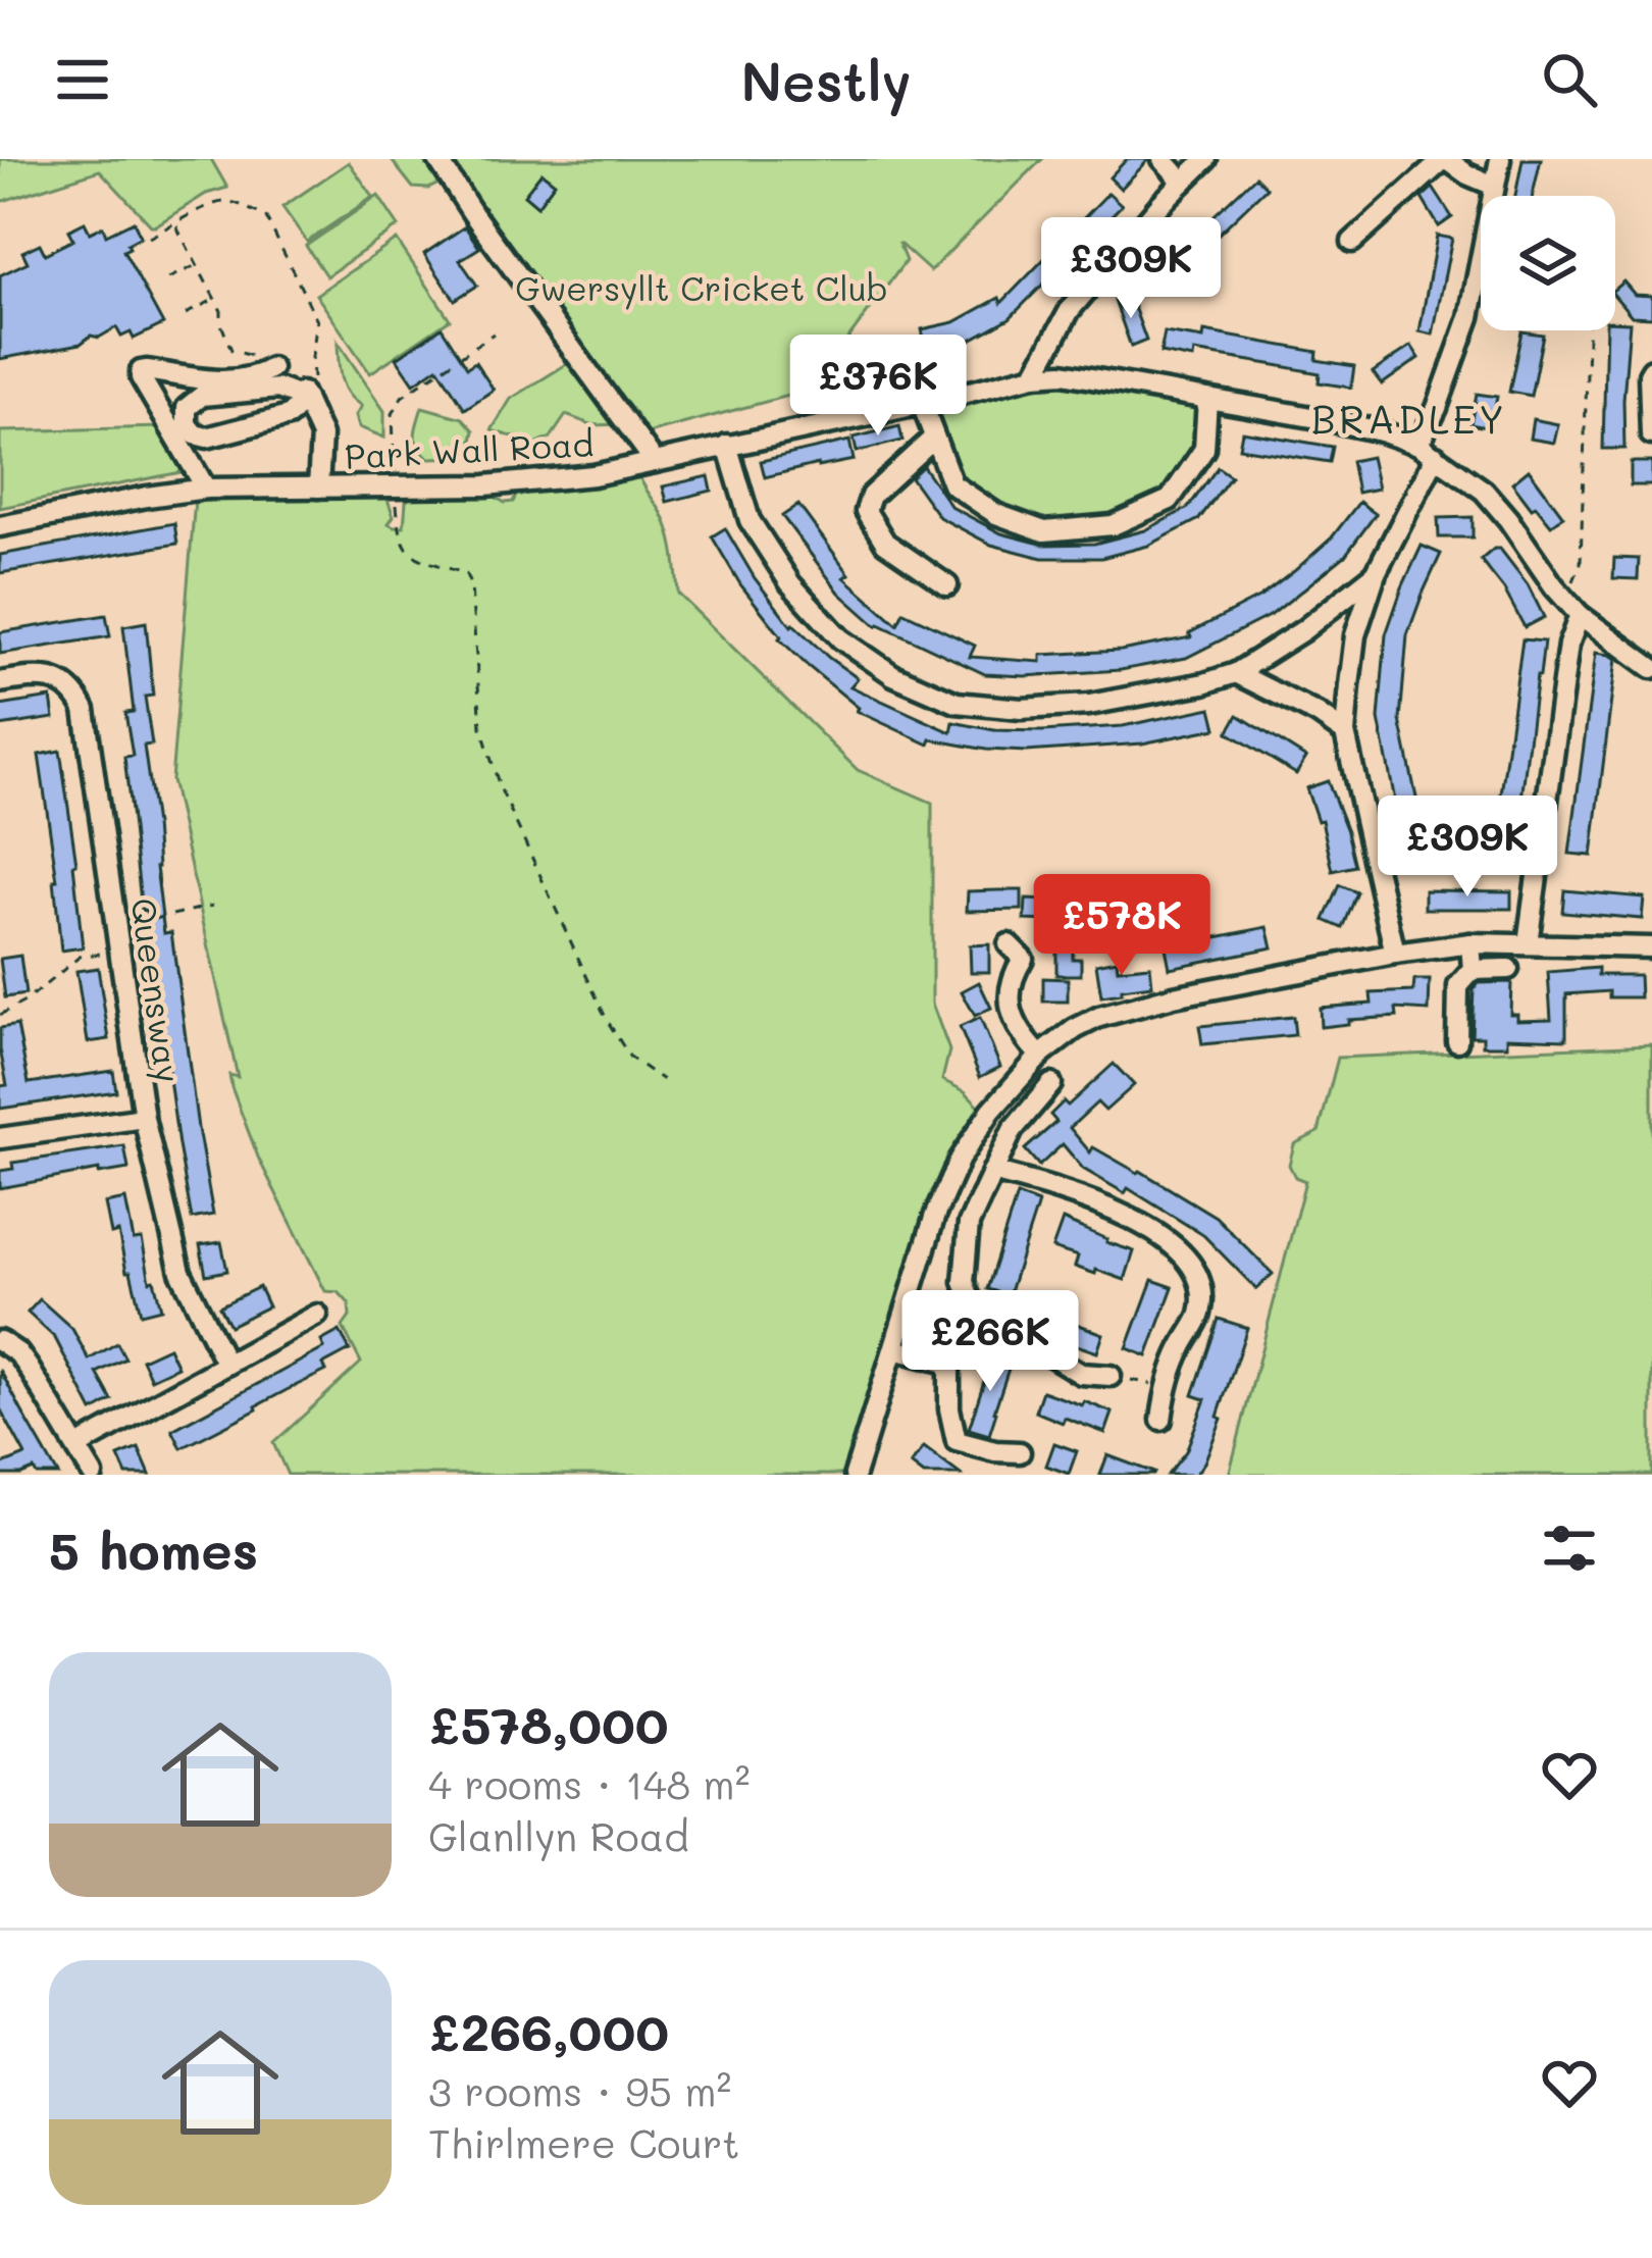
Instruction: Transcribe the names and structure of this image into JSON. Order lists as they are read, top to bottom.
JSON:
{
  "streets": {
    "street": ["Park Wall Road", "Queensway"]
  },
  "districts": ["BRADLEY"],
  "parks": ["Gwersyllt Cricket Club"],
  "page": {
    "header": "Nestly",
    "price": [
      "£309K",
      "£376K",
      "£309K",
      "£578K",
      "£266K"
    ],
    "heading": "5 homes",
    "list": [
      {
        "name": "£578,000",
        "note": "4 rooms · 148 m² · Glanllyn Road"
      },
      {
        "name": "£266,000",
        "note": "3 rooms · 95 m² · Thirlmere Court"
      }
    ]
  }
}
